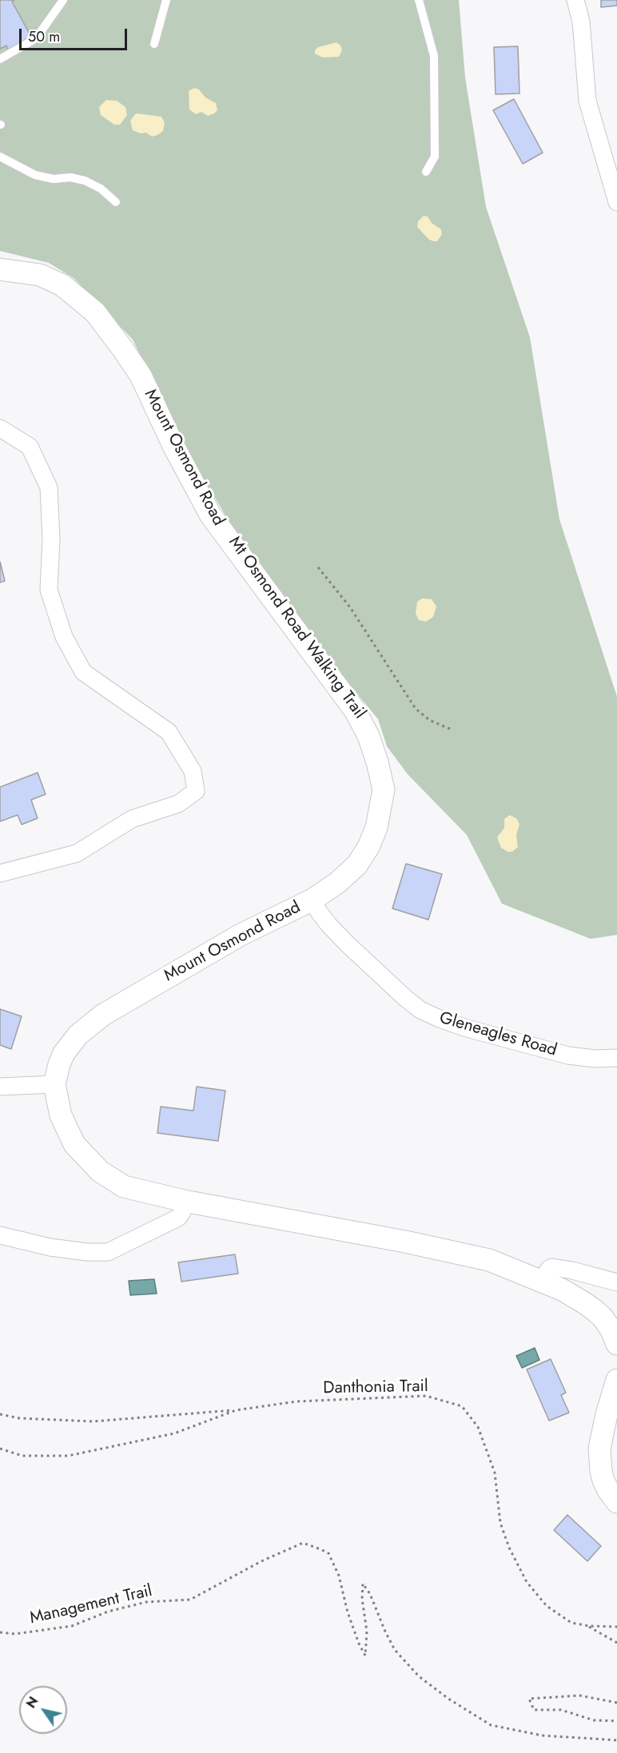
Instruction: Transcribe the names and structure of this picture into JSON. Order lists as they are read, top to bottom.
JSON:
{
  "streets": {
    "street": ["Mount Osmond Road", "Gleneagles Road"],
    "path": ["Danthonia Trail", "Management Trail"]
  },
  "crossings": [
    ["Mount Osmond Road", "Gleneagles Road"]
  ],
  "scale_bar": "50 m",
  "north": "top left"
}
